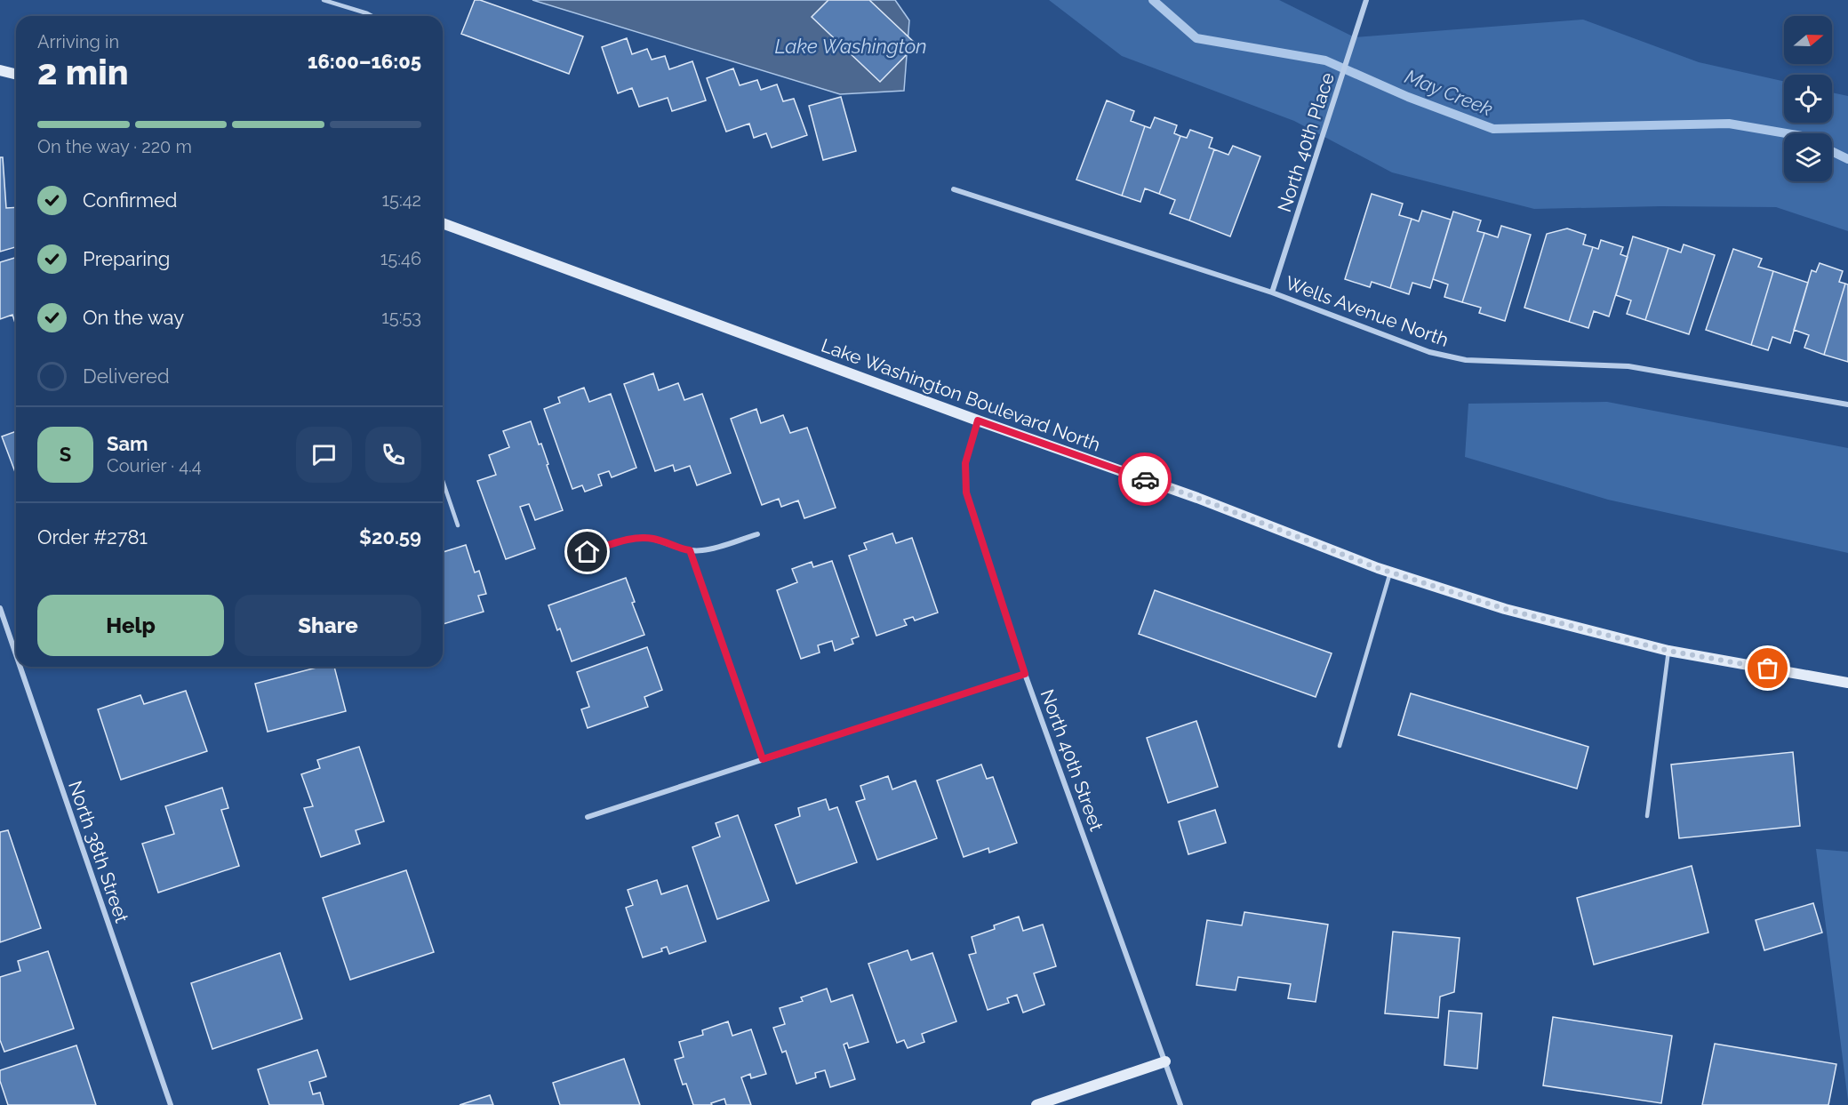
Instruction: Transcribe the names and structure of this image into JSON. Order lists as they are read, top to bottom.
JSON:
{
  "streets": {
    "street": [
      "North 40th Place",
      "Wells Avenue North",
      "Lake Washington Boulevard North",
      "North 40th Street",
      "North 38th Street"
    ]
  },
  "crossings": [
    ["North 40th Place", "Wells Avenue North"],
    ["Lake Washington Boulevard North", "North 40th Street"]
  ],
  "water": ["Lake Washington", "May Creek"],
  "north": "right",
  "page": {
    "heading": ["2 min", "Arriving in", "16:00–16:05"],
    "panel": [
      "Sam",
      "Courier · 4.4",
      "Order #2781",
      "$20.59"
    ],
    "bar": "On the way · 220 m",
    "list": [
      ["Confirmed", "15:42"],
      ["Preparing", "15:46"],
      ["On the way", "15:53"],
      "Delivered"
    ],
    "round": "S",
    "buttons": ["Help", "Share"]
  }
}
